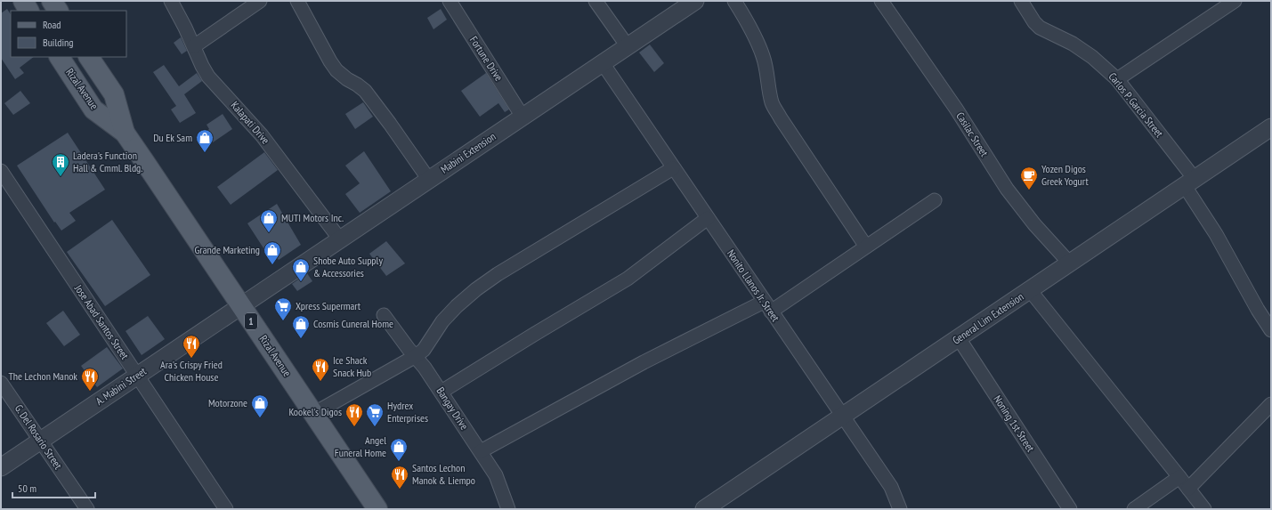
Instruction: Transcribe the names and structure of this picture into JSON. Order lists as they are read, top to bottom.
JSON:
{
  "streets": {
    "main road": ["Rizal Avenue", "1"],
    "street": [
      "Fortune Drive",
      "Carlos P. Garcia Street",
      "Kalapati Drive",
      "Casilac Street",
      "Mabini Extension",
      "Nonito Llanos Jr. Street",
      "General Lim Extension",
      "Jose Abad Santos Street",
      "A. Mabini Street",
      "Bangay Drive",
      "Noning 1st Street",
      "G. Del Rosario Street"
    ]
  },
  "crossings": [
    ["Fortune Drive", "Mabini Extension"],
    ["Rizal Avenue", "Mabini Extension"],
    ["Rizal Avenue", "A. Mabini Street"],
    ["Carlos P. Garcia Street", "General Lim Extension"],
    ["Kalapati Drive", "Mabini Extension"],
    ["Casilac Street", "General Lim Extension"],
    ["Mabini Extension", "Nonito Llanos Jr. Street"],
    ["Mabini Extension", "A. Mabini Street"],
    ["Nonito Llanos Jr. Street", "General Lim Extension"],
    ["General Lim Extension", "Noning 1st Street"],
    ["Jose Abad Santos Street", "A. Mabini Street"],
    ["A. Mabini Street", "G. Del Rosario Street"]
  ],
  "places": {
    "shop": [
      "Du Ek Sam",
      "MUTI Motors Inc.",
      "Grande Marketing",
      "Shobe Auto Supply & Accessories",
      "Cosmis Cuneral Home",
      "Motorzone",
      "Angel Funeral Home"
    ],
    "building": ["Ladera's Function Hall & Cmml. Bldg."],
    "cafe": ["Yozen Digos Greek Yogurt"],
    "supermarket": ["Xpress Supermart", "Hydrex Enterprises"],
    "restaurant": [
      "Ara's Crispy Fried Chicken House",
      "Ice Shack Snack Hub",
      "The Lechon Manok",
      "Kookel's Digos",
      "Santos Lechon Manok & Liempo"
    ]
  },
  "legend": ["Road", "Building"],
  "scale_bar": "50 m"
}
